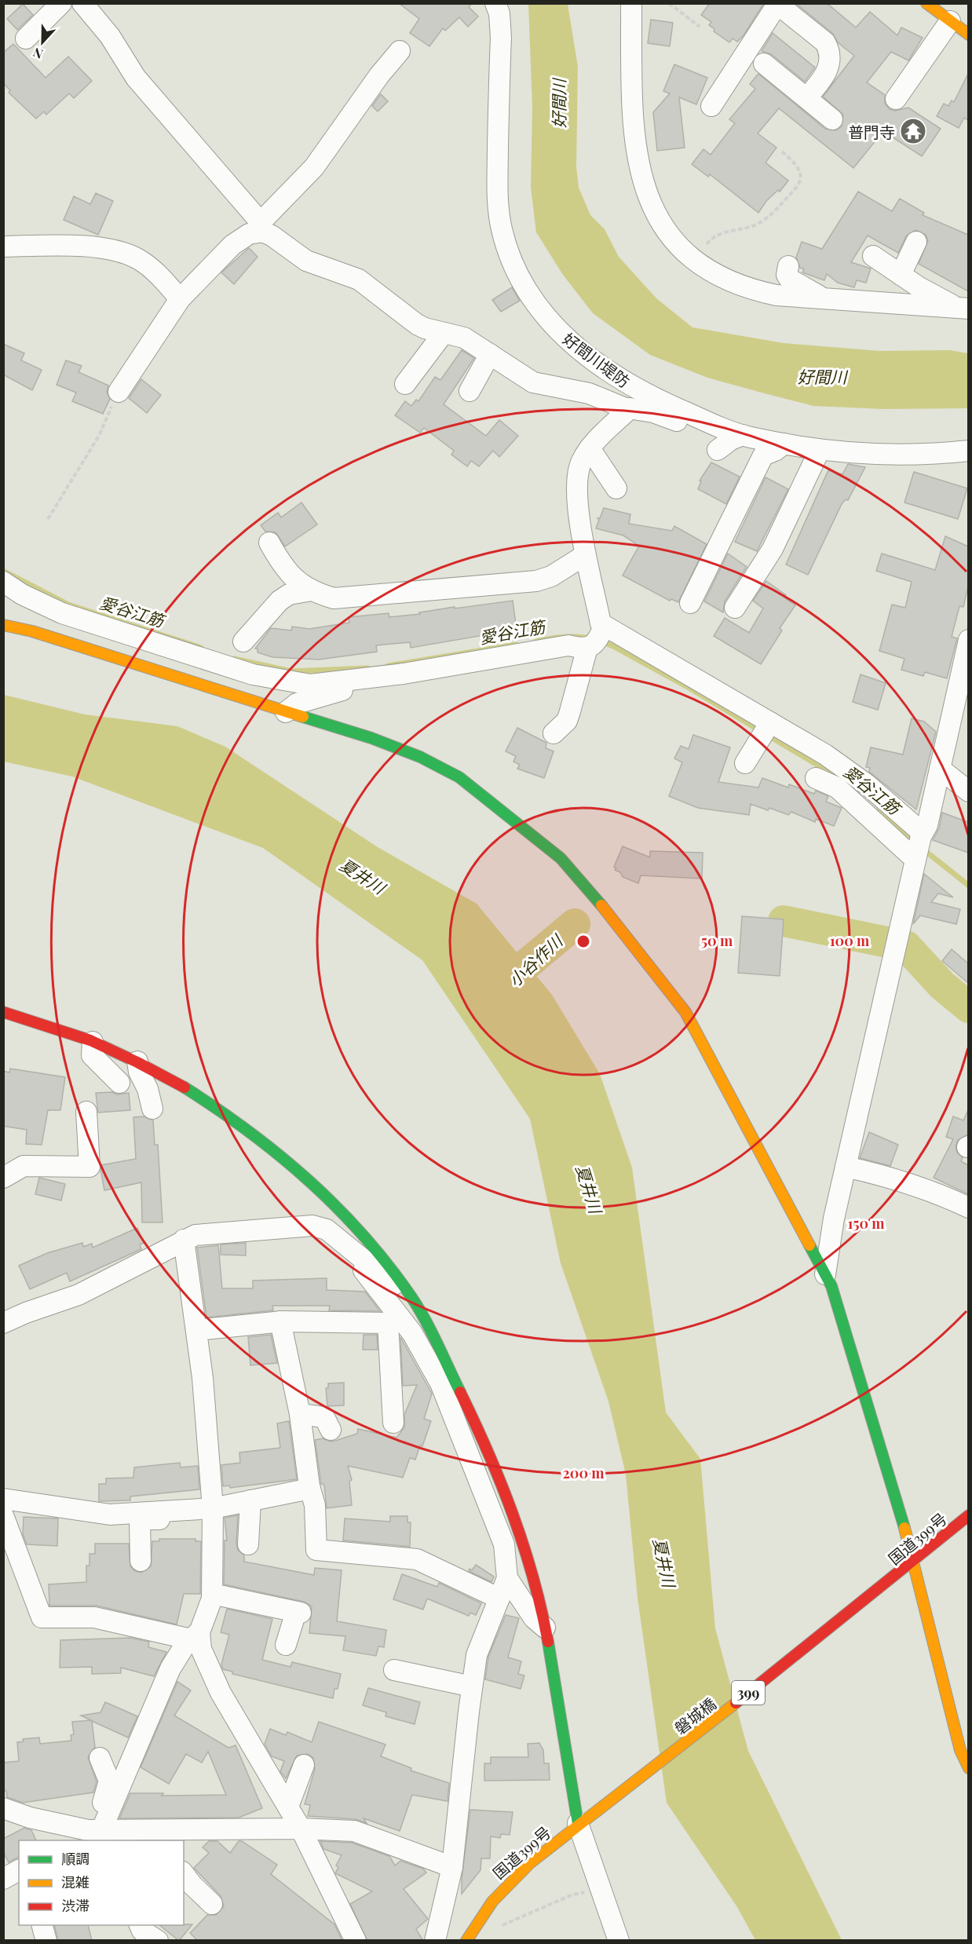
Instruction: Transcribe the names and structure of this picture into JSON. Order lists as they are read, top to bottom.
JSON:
{
  "streets": {
    "main road": ["国道399号", "399", "磐城橋"],
    "street": ["好間川堤防"]
  },
  "crossings": [
    ["国道399号", "磐城橋"]
  ],
  "water": [
    "好間川",
    "愛谷江筋",
    "夏井川",
    "小谷作川"
  ],
  "places": {
    "temple": ["普門寺"]
  },
  "legend": ["順調", "混雑", "渋滞"],
  "north": "bottom",
  "rings": [
    "50 m",
    "100 m",
    "150 m",
    "200 m"
  ]
}
